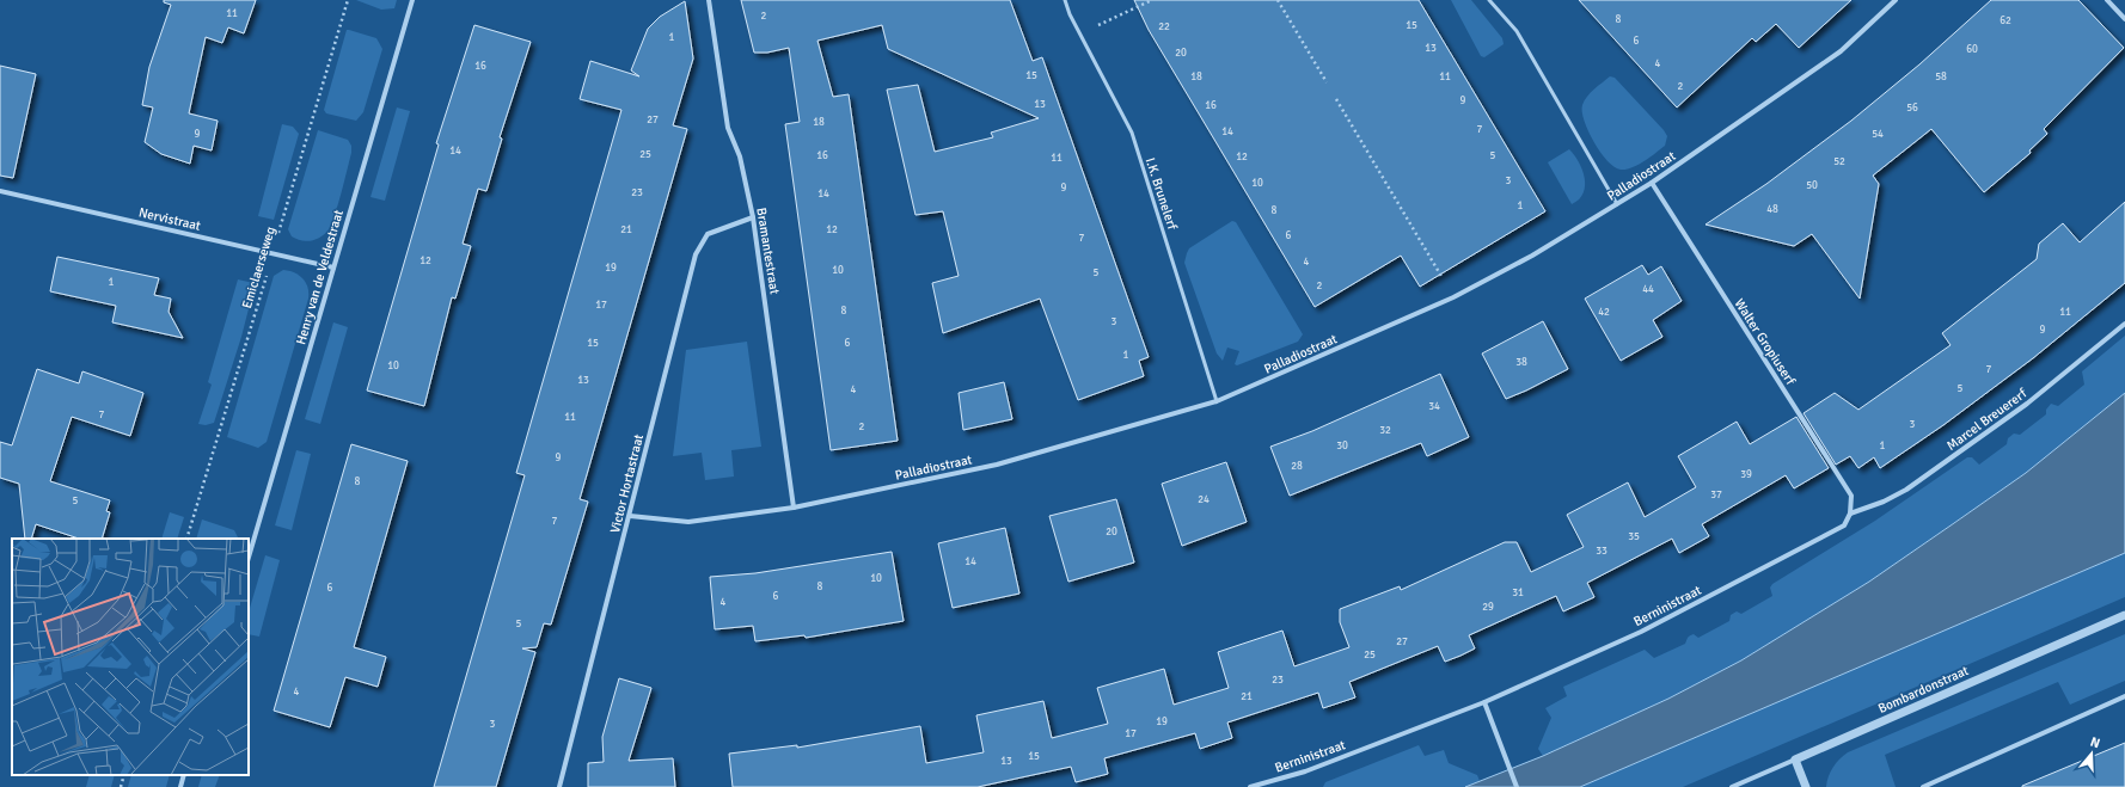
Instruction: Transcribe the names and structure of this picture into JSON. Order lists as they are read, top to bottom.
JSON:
{
  "streets": {
    "street": [
      "Palladiostraat",
      "Nervistraat",
      "Bramantestraat",
      "Henry van de Veldestraat",
      "Walter Gropiuserf",
      "Marcel Breuererf",
      "Victor Hortastraat",
      "Berninistraat",
      "Bombardonstraat"
    ],
    "lane": ["I.K. Brunelerf"],
    "path": ["Emiclaerseweg"]
  },
  "crossings": [
    ["Palladiostraat", "I.K. Brunelerf"],
    ["Palladiostraat", "Bramantestraat"],
    ["Palladiostraat", "Walter Gropiuserf"],
    ["Palladiostraat", "Victor Hortastraat"],
    ["Nervistraat", "Emiclaerseweg"],
    ["Nervistraat", "Henry van de Veldestraat"],
    ["Bramantestraat", "Victor Hortastraat"],
    ["Walter Gropiuserf", "Marcel Breuererf"],
    ["Walter Gropiuserf", "Berninistraat"],
    ["Marcel Breuererf", "Berninistraat"]
  ],
  "house_numbers": [
    "11",
    "2",
    "8",
    "62",
    "15",
    "22",
    "1",
    "6",
    "13",
    "60",
    "20",
    "4",
    "16",
    "15",
    "18",
    "11",
    "58",
    "2",
    "9",
    "13",
    "16",
    "56",
    "27",
    "18",
    "7",
    "14",
    "9",
    "54",
    "14",
    "25",
    "16",
    "5",
    "12",
    "11",
    "52",
    "3",
    "10",
    "50",
    "9",
    "23",
    "14",
    "1",
    "48",
    "8",
    "21",
    "12",
    "6",
    "7",
    "12",
    "4",
    "19",
    "10",
    "5",
    "1",
    "2",
    "44",
    "17",
    "8",
    "42",
    "11",
    "3",
    "9",
    "15",
    "6",
    "1",
    "38",
    "10",
    "7",
    "13",
    "5",
    "4",
    "34",
    "7",
    "11",
    "3",
    "2",
    "32",
    "30",
    "1",
    "9",
    "28",
    "39",
    "8",
    "37",
    "24",
    "5",
    "7",
    "20",
    "35",
    "33",
    "14",
    "10",
    "8",
    "6",
    "31",
    "6",
    "4",
    "29",
    "5",
    "27",
    "25",
    "23",
    "4",
    "21",
    "19",
    "3",
    "17",
    "15",
    "13"
  ],
  "north": "top"
}
